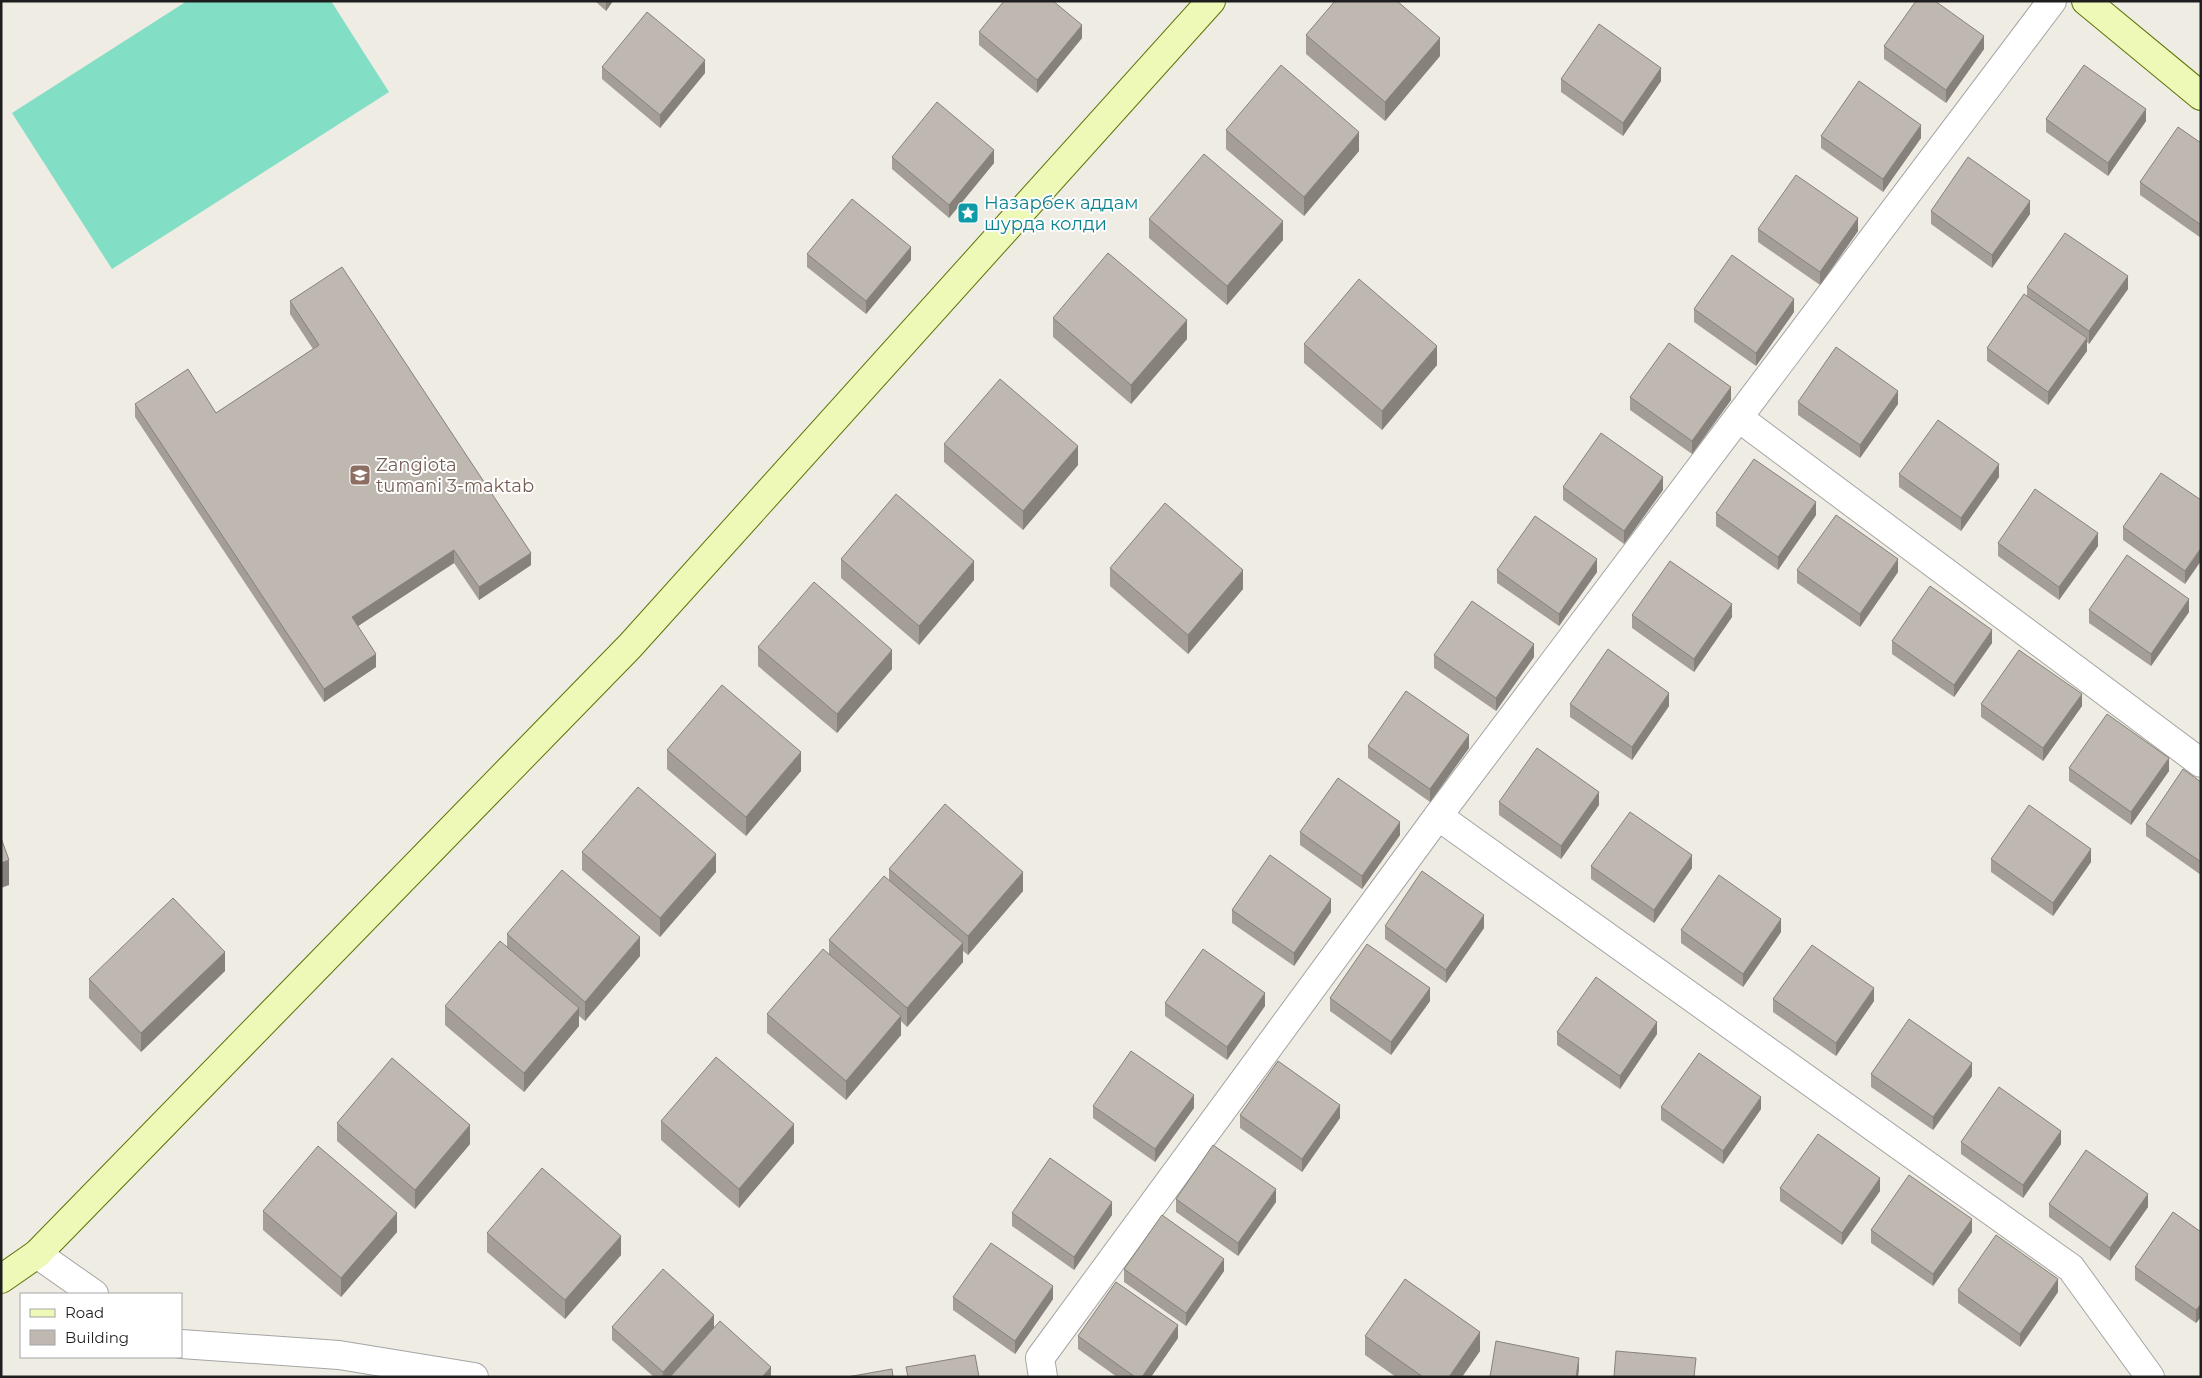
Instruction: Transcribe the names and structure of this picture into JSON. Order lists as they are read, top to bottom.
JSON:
{
  "places": {
    "place": ["Назарбек аддам шурда колди"],
    "school or university": ["Zangiota tumani 3-maktab"]
  },
  "legend": ["Road", "Building"]
}
